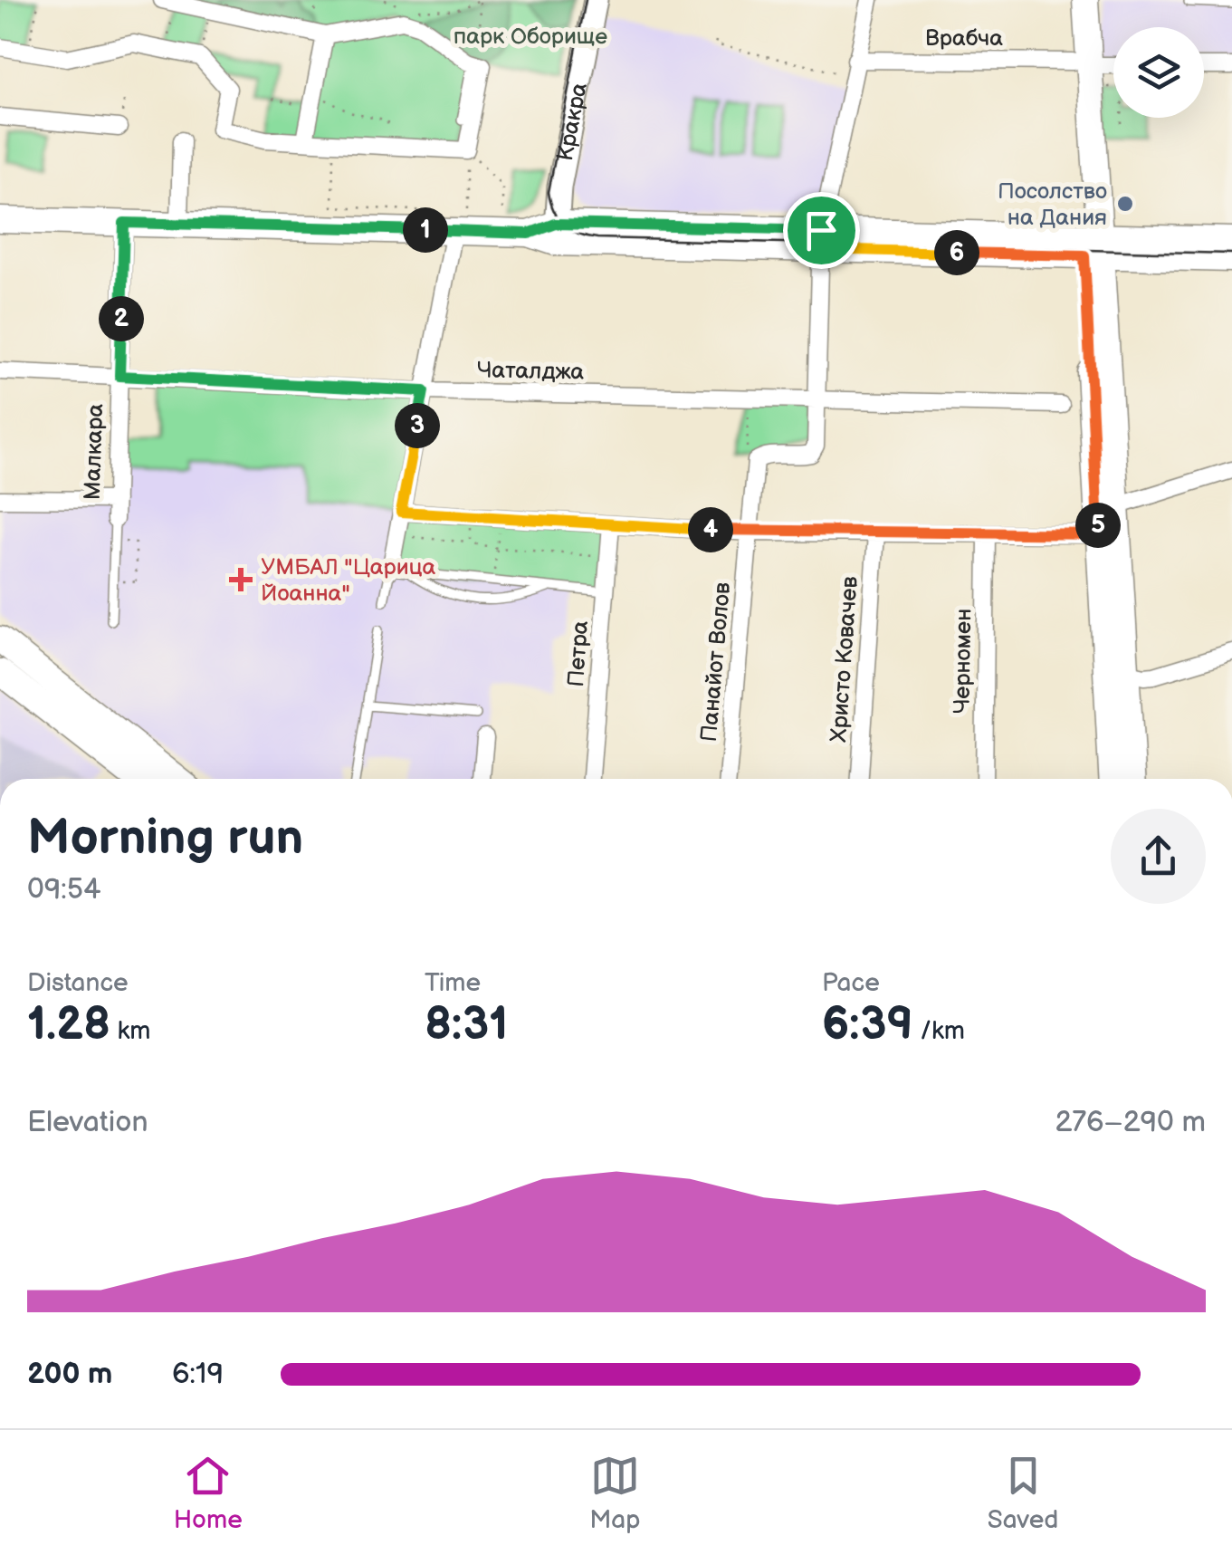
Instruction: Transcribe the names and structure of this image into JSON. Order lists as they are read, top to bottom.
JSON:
{
  "streets": {
    "street": [
      "Врабча",
      "Кракра",
      "Чаталджа",
      "Малкара",
      "Петра",
      "Христо Ковачев",
      "Черномен",
      "Панайот Волов"
    ]
  },
  "crossings": [
    ["Врабча", "Панайот Волов"],
    ["Чаталджа", "Малкара"],
    ["Чаталджа", "Панайот Волов"]
  ],
  "parks": ["парк Оборище"],
  "places": {
    "other": ["Посолство на Дания"],
    "health": ["УМБАЛ \"Царица Йоанна\""]
  },
  "page": {
    "pins": [
      "1",
      "6",
      "2",
      "3",
      "5",
      "4"
    ],
    "heading": ["Morning run", "09:54"],
    "stats": [
      ["Distance", "1.28 km"],
      ["Time", "8:31"],
      ["Pace", "6:39 /km"]
    ],
    "chart": ["Elevation", "276–290 m"],
    "list": [
      {
        "name": "200 m",
        "note": "6:19"
      }
    ],
    "tabs": ["Home", "Map", "Saved"]
  }
}
